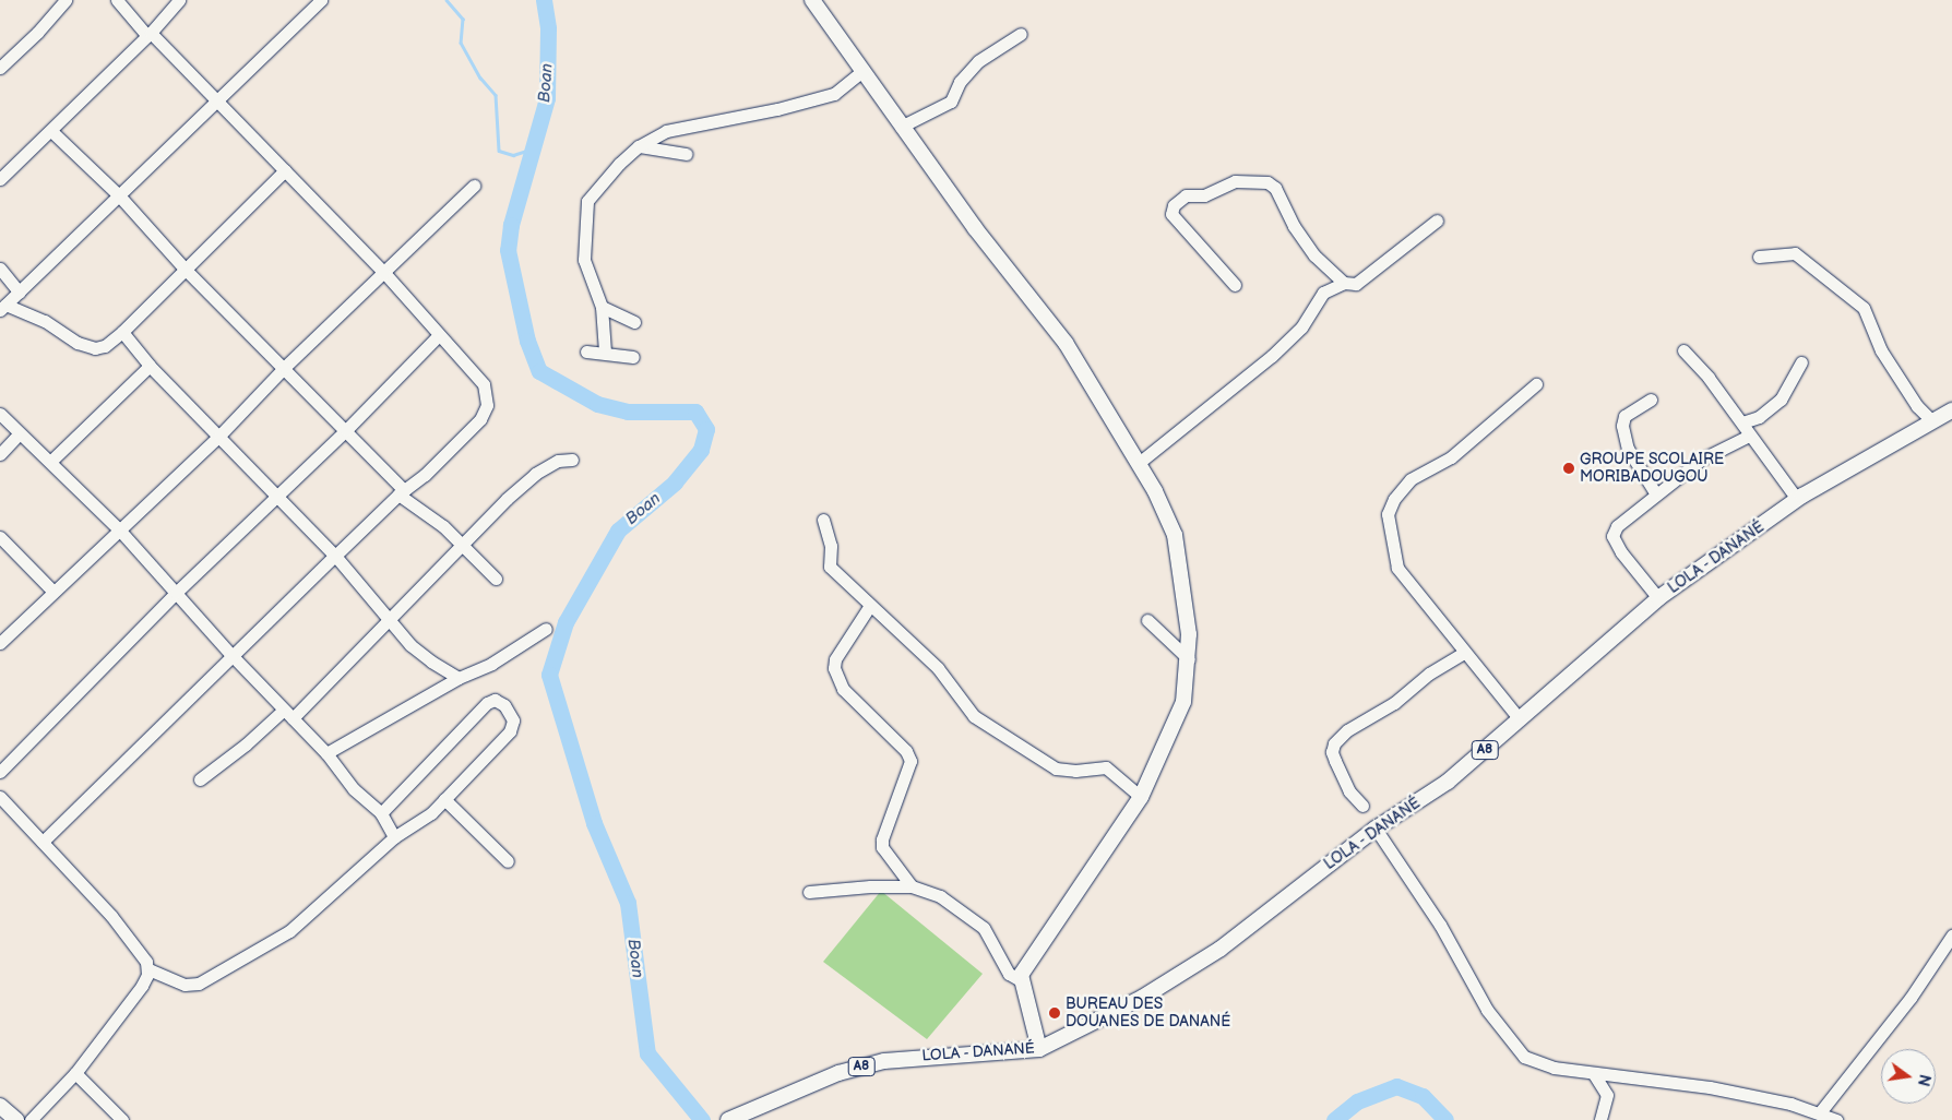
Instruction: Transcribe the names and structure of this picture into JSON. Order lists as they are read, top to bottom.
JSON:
{
  "streets": {
    "main road": ["LOLA - DANANÉ", "A8"]
  },
  "water": ["Boan"],
  "places": ["GROUPE SCOLAIRE MORIBADOUGOU", "BUREAU DES DOUANES DE DANANÉ"],
  "north": "right"
}
